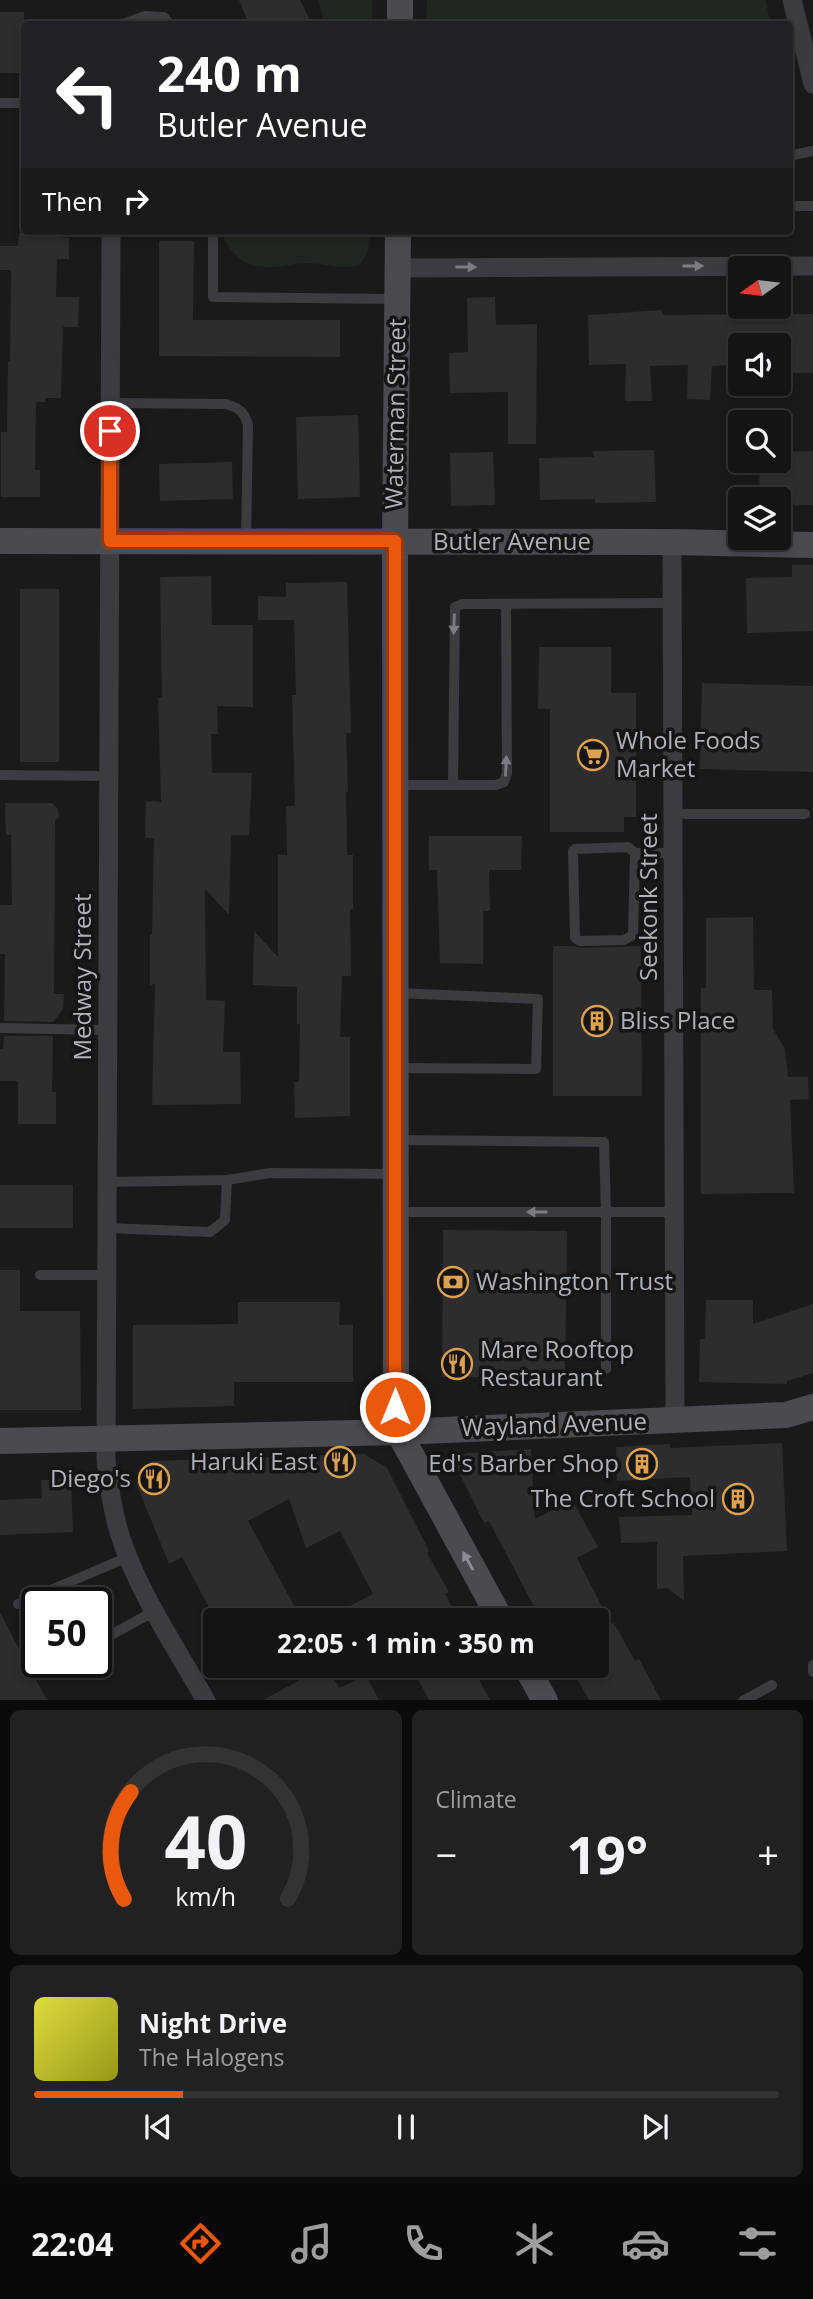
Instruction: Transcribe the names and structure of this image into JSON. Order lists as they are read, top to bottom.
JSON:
{
  "streets": {
    "street": [
      "Waterman Street",
      "Butler Avenue",
      "Seekonk Street",
      "Medway Street",
      "Wayland Avenue"
    ]
  },
  "crossings": [
    ["Waterman Street", "Butler Avenue"],
    ["Waterman Street", "Wayland Avenue"],
    ["Butler Avenue", "Seekonk Street"],
    ["Butler Avenue", "Medway Street"],
    ["Seekonk Street", "Wayland Avenue"],
    ["Medway Street", "Wayland Avenue"]
  ],
  "places": {
    "supermarket": ["Whole Foods Market"],
    "building": ["Bliss Place", "Ed's Barber Shop", "The Croft School"],
    "bank": ["Washington Trust"],
    "restaurant": ["Mare Rooftop Restaurant", "Haruki East", "Diego's"]
  },
  "north": "left",
  "page": {
    "turn": ["240 m", "Butler Avenue"],
    "then": "Then",
    "limit": "50",
    "trip": "22:05 · 1 min · 350 m",
    "tile": "Climate",
    "heat": ["−", "19°", "+"],
    "song": ["Night Drive", "The Halogens"],
    "tabs": "22:04",
    "gauge": ["40", "km/h"]
  }
}
